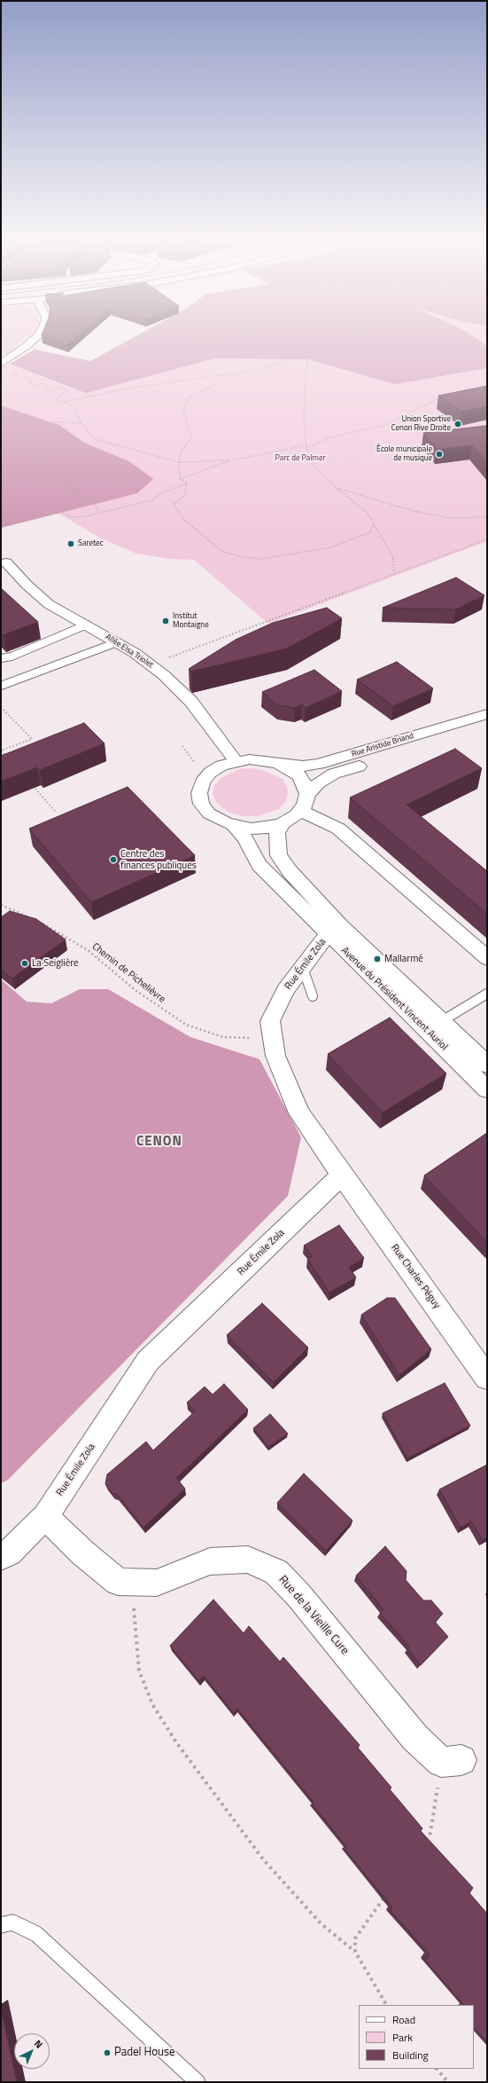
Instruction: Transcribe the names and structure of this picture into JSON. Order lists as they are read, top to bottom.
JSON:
{
  "streets": {
    "street": [
      "Allée Elsa Triolet",
      "Rue Aristide Briand",
      "Rue Émile Zola",
      "Avenue du Président Vincent Auriol",
      "Rue Charles Péguy",
      "Rue de la Vieille Cure"
    ],
    "path": ["Chemin de Pichelièvre"]
  },
  "crossings": [
    ["Allée Elsa Triolet", "Rue Aristide Briand"],
    ["Allée Elsa Triolet", "Avenue du Président Vincent Auriol"],
    ["Rue Aristide Briand", "Avenue du Président Vincent Auriol"],
    ["Rue Émile Zola", "Chemin de Pichelièvre"],
    ["Rue Émile Zola", "Avenue du Président Vincent Auriol"],
    ["Rue Émile Zola", "Rue Charles Péguy"],
    ["Rue Émile Zola", "Rue de la Vieille Cure"]
  ],
  "districts": ["CENON"],
  "parks": ["Parc de Palmer"],
  "places": [
    "Union Sportive Cenon Rive Droite",
    "École municipale de musique",
    "Saretec",
    "Institut Montaigne",
    "Centre des finances publiques",
    "Mallarmé",
    "La Seiglière",
    "Padel House"
  ],
  "legend": ["Road", "Park", "Building"],
  "north": "top right"
}
